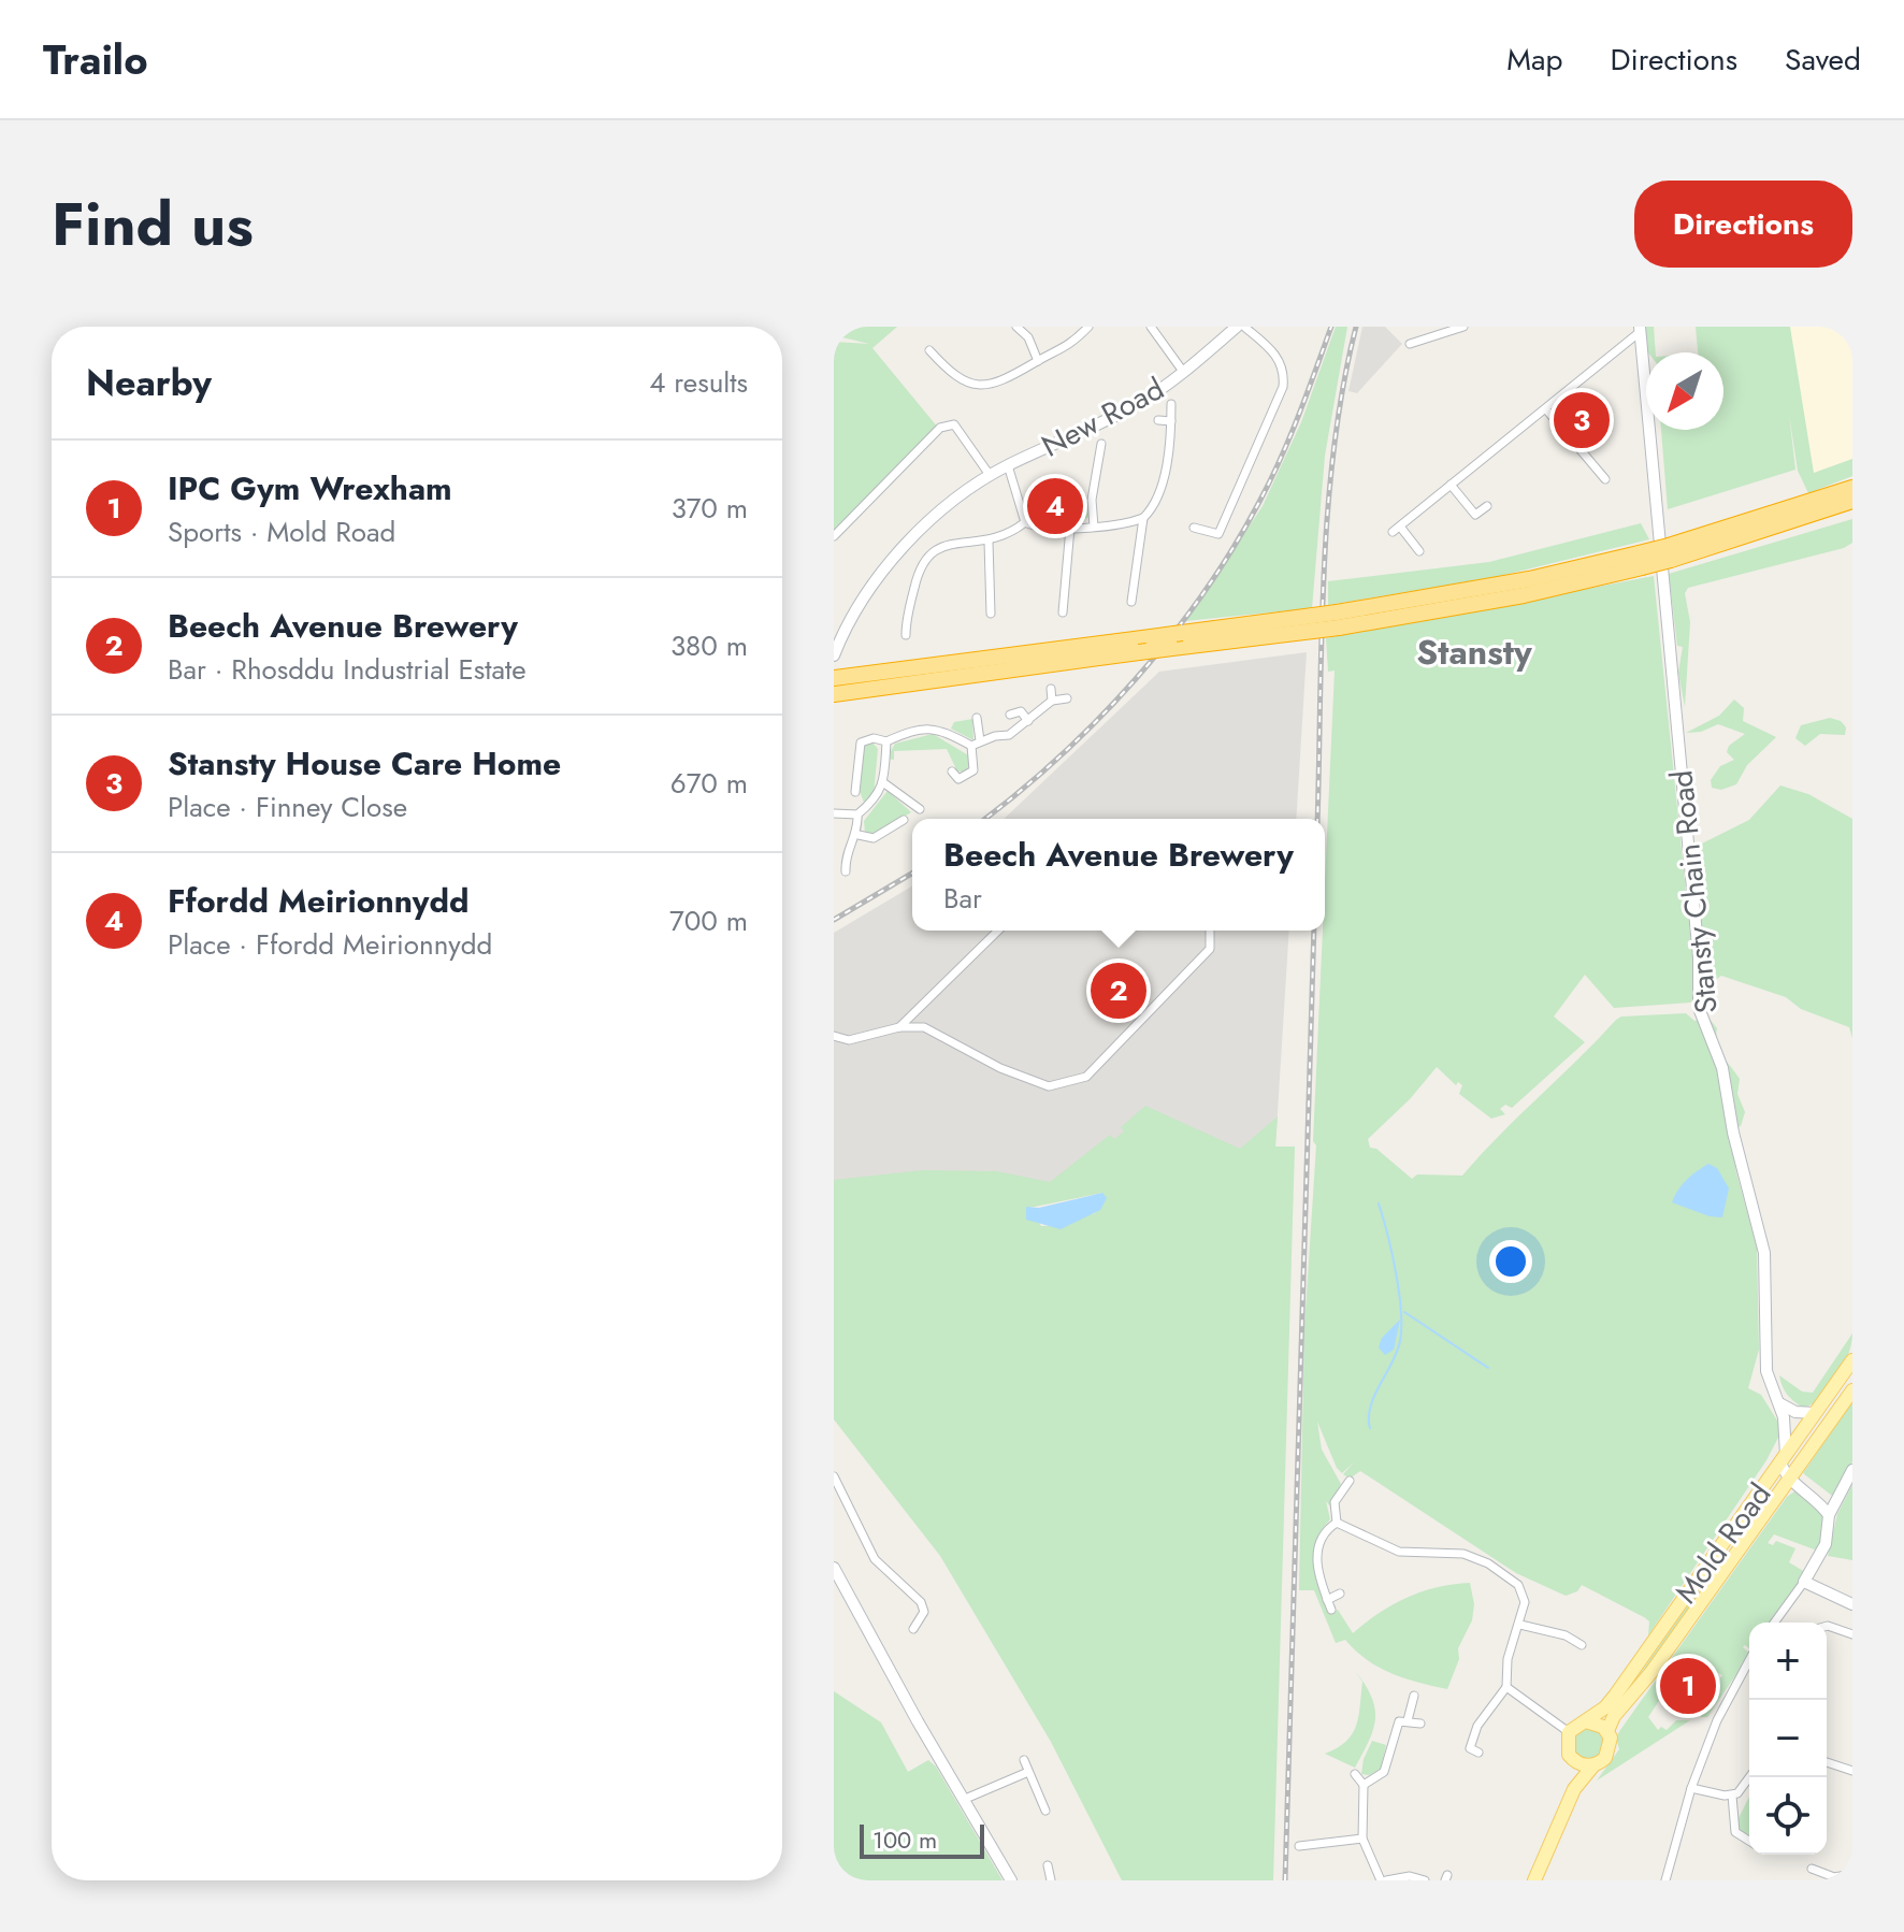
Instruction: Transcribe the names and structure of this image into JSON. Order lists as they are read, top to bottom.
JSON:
{
  "streets": {
    "main road": ["Mold Road"],
    "street": ["New Road", "Stansty Chain Road"]
  },
  "crossings": [
    ["Stansty Chain Road", "Mold Road"]
  ],
  "districts": ["Stansty"],
  "scale_bar": "100 m",
  "north": "bottom left",
  "page": {
    "header": "Trailo",
    "nav": ["Map", "Directions", "Saved"],
    "title": "Find us",
    "buttons": "Directions",
    "heading": ["Nearby", "4 results"],
    "pins": [
      "3",
      "4",
      "2",
      "1"
    ],
    "list": [
      {
        "mark": "1",
        "name": "IPC Gym Wrexham",
        "note": "Sports · Mold Road",
        "value": "370 m"
      },
      {
        "mark": "2",
        "name": "Beech Avenue Brewery",
        "note": "Bar · Rhosddu Industrial Estate",
        "value": "380 m"
      },
      {
        "mark": "3",
        "name": "Stansty House Care Home",
        "note": "Place · Finney Close",
        "value": "670 m"
      },
      {
        "mark": "4",
        "name": "Ffordd Meirionnydd",
        "note": "Place · Ffordd Meirionnydd",
        "value": "700 m"
      }
    ],
    "popup": ["Beech Avenue Brewery", "Bar"],
    "map_buttons": ["+", "−"],
    "scale": "100 m"
  }
}
